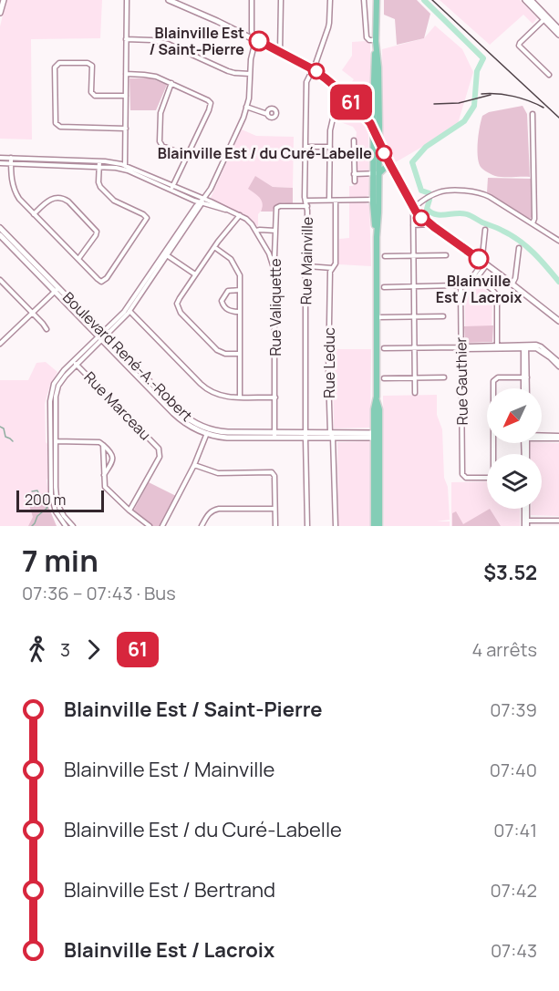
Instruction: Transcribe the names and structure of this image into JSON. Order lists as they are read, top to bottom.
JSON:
{
  "streets": {
    "street": [
      "Rue Mainville",
      "Rue Valiquette",
      "Boulevard René-A.-Robert",
      "Rue Leduc",
      "Rue Gauthier",
      "Rue Marceau"
    ]
  },
  "crossings": [
    ["Rue Mainville", "Rue Valiquette"],
    ["Rue Mainville", "Boulevard René-A.-Robert"],
    ["Rue Valiquette", "Boulevard René-A.-Robert"],
    ["Boulevard René-A.-Robert", "Rue Leduc"]
  ],
  "places": ["Blainville Est / Saint-Pierre", "Blainville Est / du Curé-Labelle", "Blainville Est / Lacroix"],
  "lines": ["bus line 61"],
  "scale_bar": "200 m",
  "north": "bottom left",
  "page": {
    "on_map": "61",
    "scale": "200 m",
    "heading": ["7 min", "07:36 – 07:43 · Bus", "$3.52"],
    "legs": ["3", "61", "4 arrêts"],
    "list": [
      {
        "name": "Blainville Est / Saint-Pierre",
        "value": "07:39"
      },
      {
        "name": "Blainville Est / Mainville",
        "value": "07:40"
      },
      {
        "name": "Blainville Est / du Curé-Labelle",
        "value": "07:41"
      },
      {
        "name": "Blainville Est / Bertrand",
        "value": "07:42"
      },
      {
        "name": "Blainville Est / Lacroix",
        "value": "07:43"
      }
    ]
  }
}
